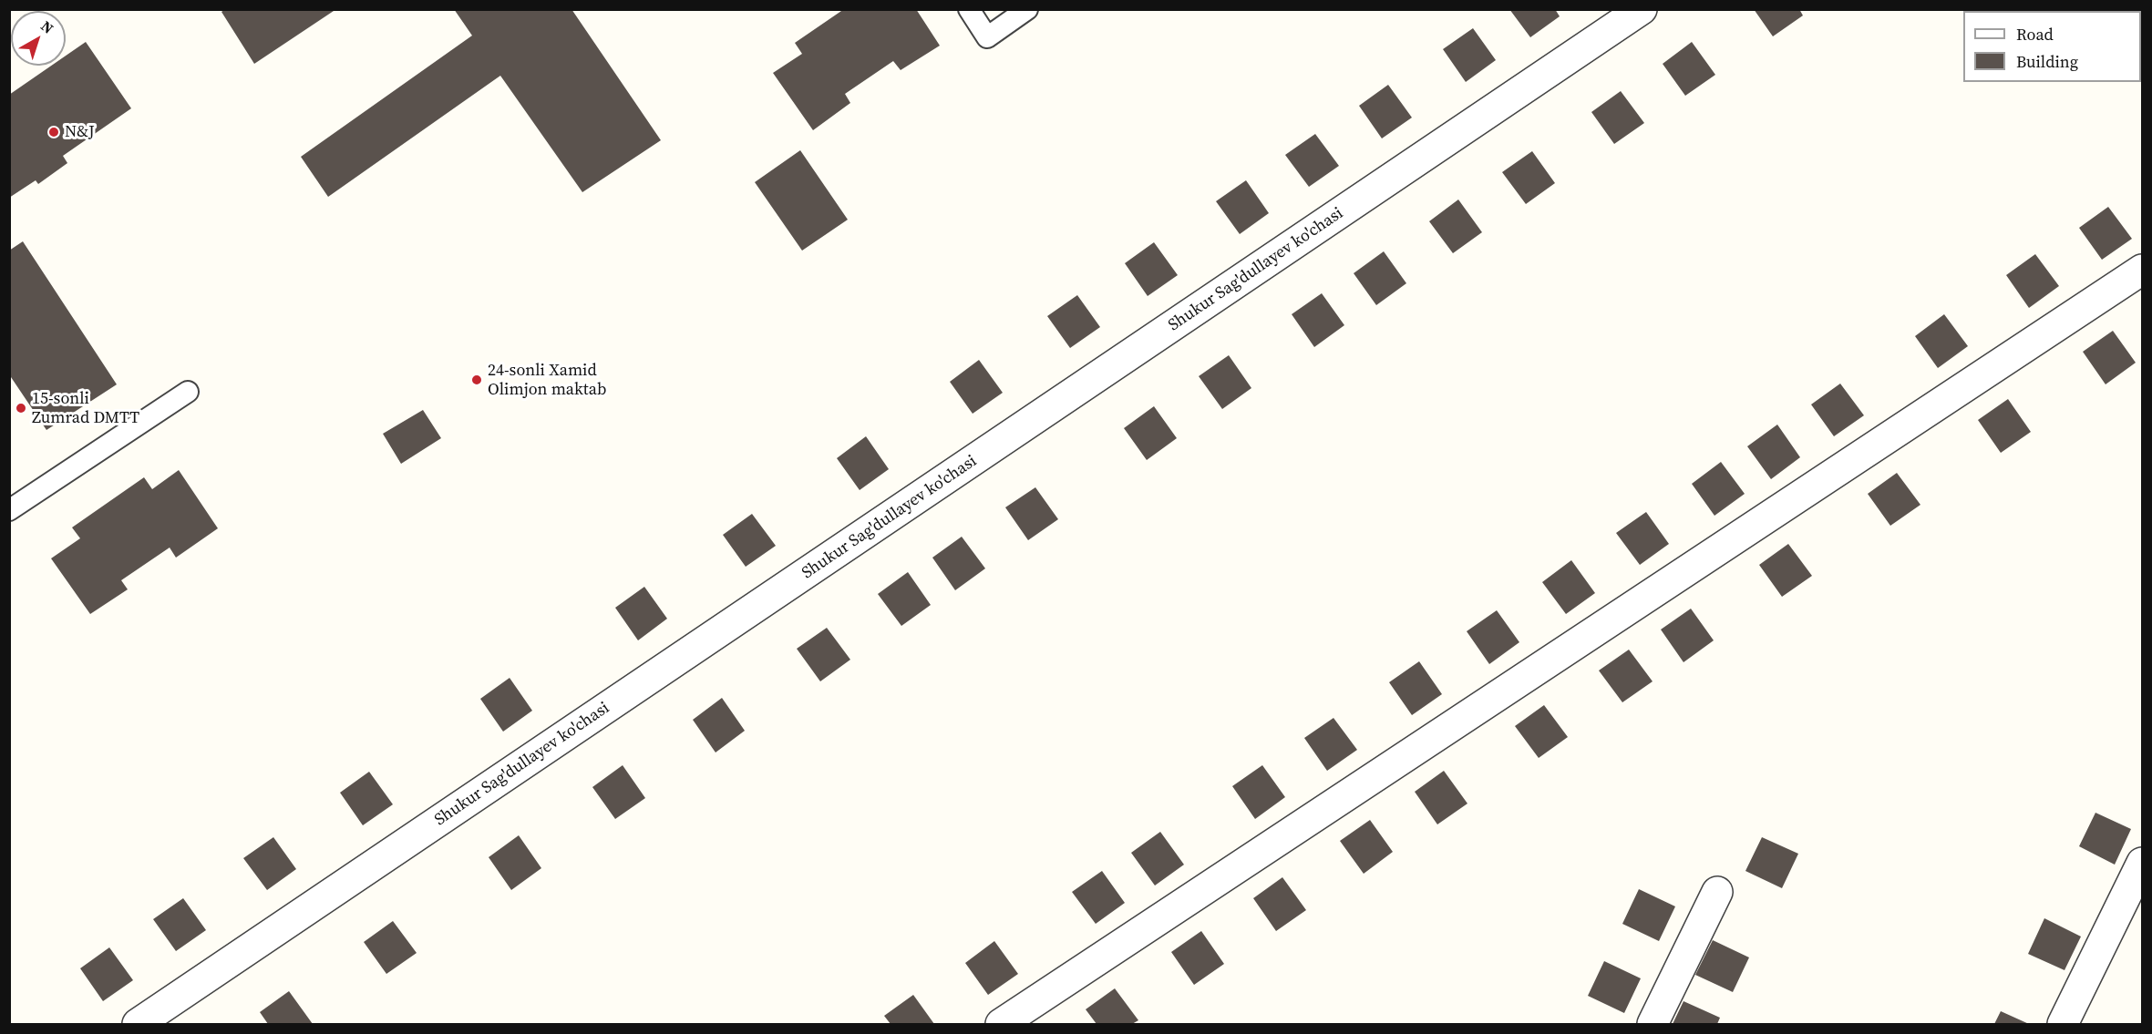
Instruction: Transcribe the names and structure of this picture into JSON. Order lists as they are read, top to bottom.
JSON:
{
  "streets": {
    "street": ["Shukur Sag'dullayev ko'chasi"]
  },
  "places": ["N&J", "24-sonli Xamid Olimjon maktab", "15-sonli Zumrad DMTT"],
  "legend": ["Road", "Building"],
  "north": "top right"
}
